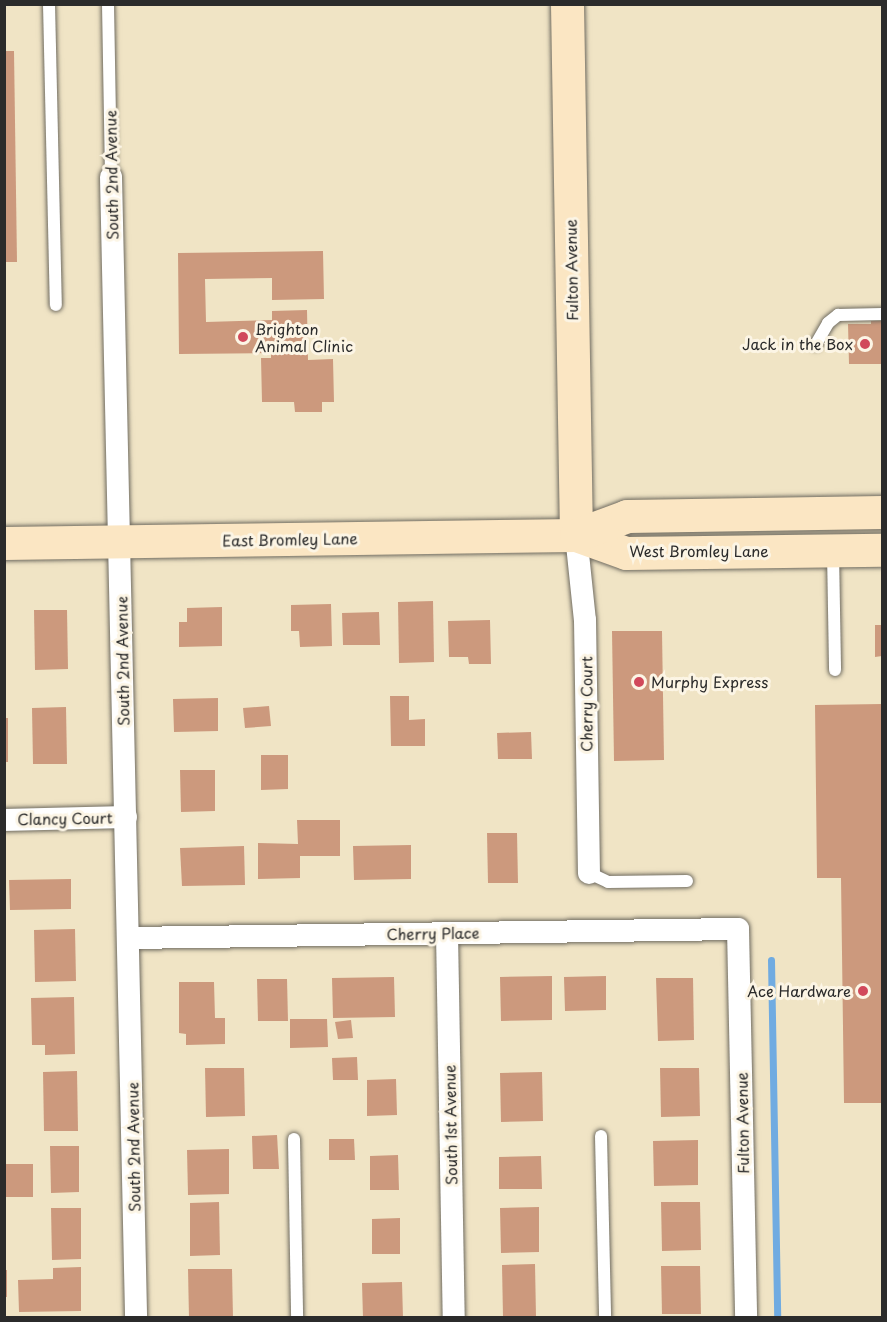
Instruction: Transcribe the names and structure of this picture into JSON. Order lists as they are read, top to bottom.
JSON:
{
  "streets": {
    "main road": ["Fulton Avenue", "East Bromley Lane", "West Bromley Lane"],
    "street": [
      "South 2nd Avenue",
      "Cherry Court",
      "Clancy Court",
      "Cherry Place",
      "South 1st Avenue"
    ]
  },
  "crossings": [
    ["South 2nd Avenue", "East Bromley Lane"],
    ["South 2nd Avenue", "Clancy Court"],
    ["South 2nd Avenue", "Cherry Place"],
    ["Fulton Avenue", "East Bromley Lane"],
    ["Fulton Avenue", "West Bromley Lane"],
    ["Fulton Avenue", "Cherry Court"],
    ["Fulton Avenue", "Cherry Place"],
    ["East Bromley Lane", "West Bromley Lane"],
    ["East Bromley Lane", "Cherry Court"],
    ["West Bromley Lane", "Cherry Court"],
    ["Cherry Place", "South 1st Avenue"]
  ],
  "places": [
    "Brighton Animal Clinic",
    "Jack in the Box",
    "Murphy Express",
    "Ace Hardware"
  ]
}
